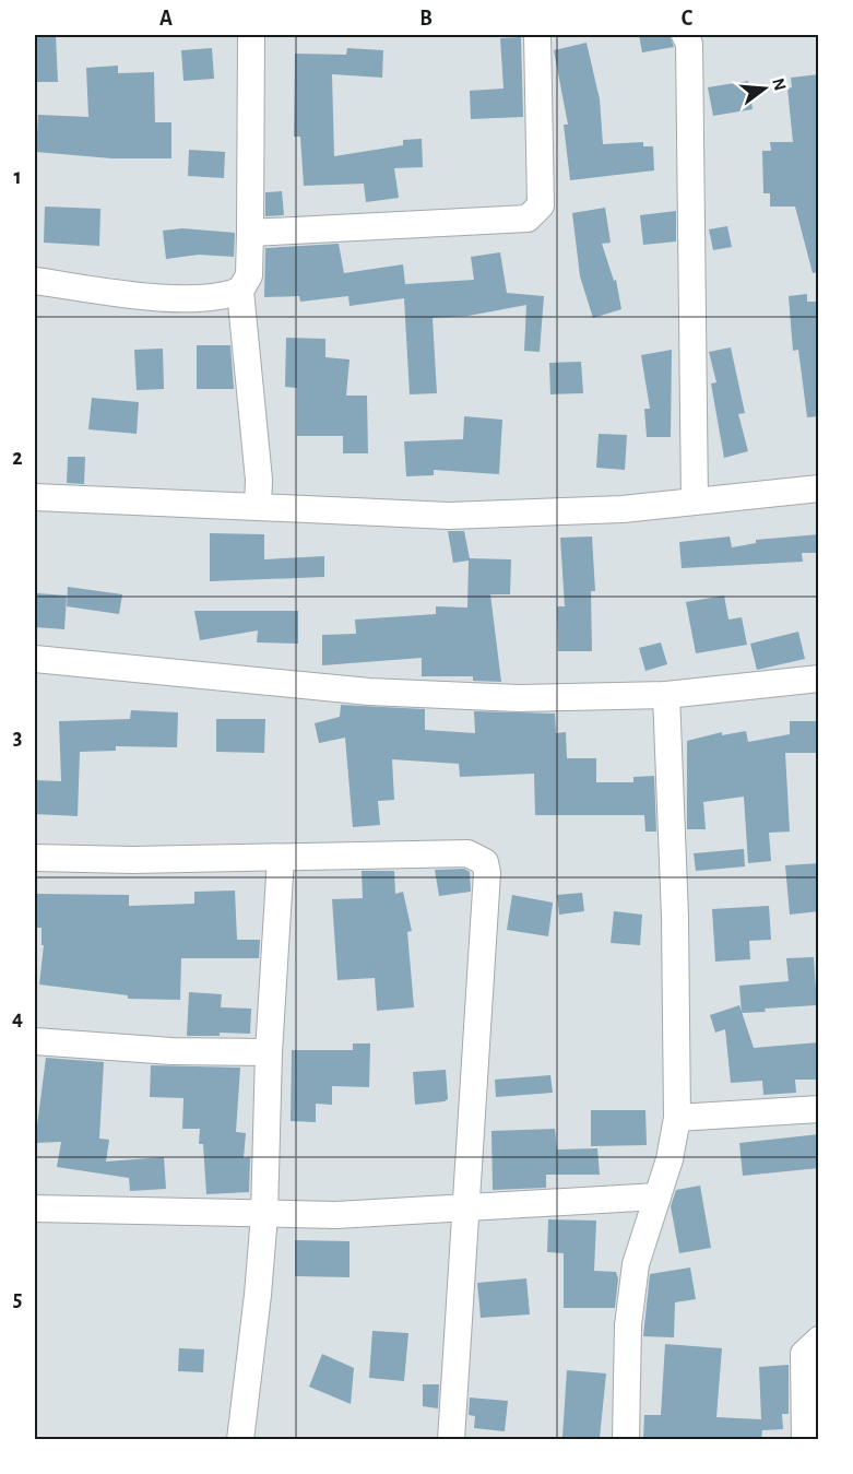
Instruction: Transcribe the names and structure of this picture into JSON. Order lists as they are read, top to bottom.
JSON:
{
  "north": "right",
  "grid": {
    "columns": ["A", "B", "C"],
    "rows": [
      "1",
      "2",
      "3",
      "4",
      "5"
    ]
  }
}
